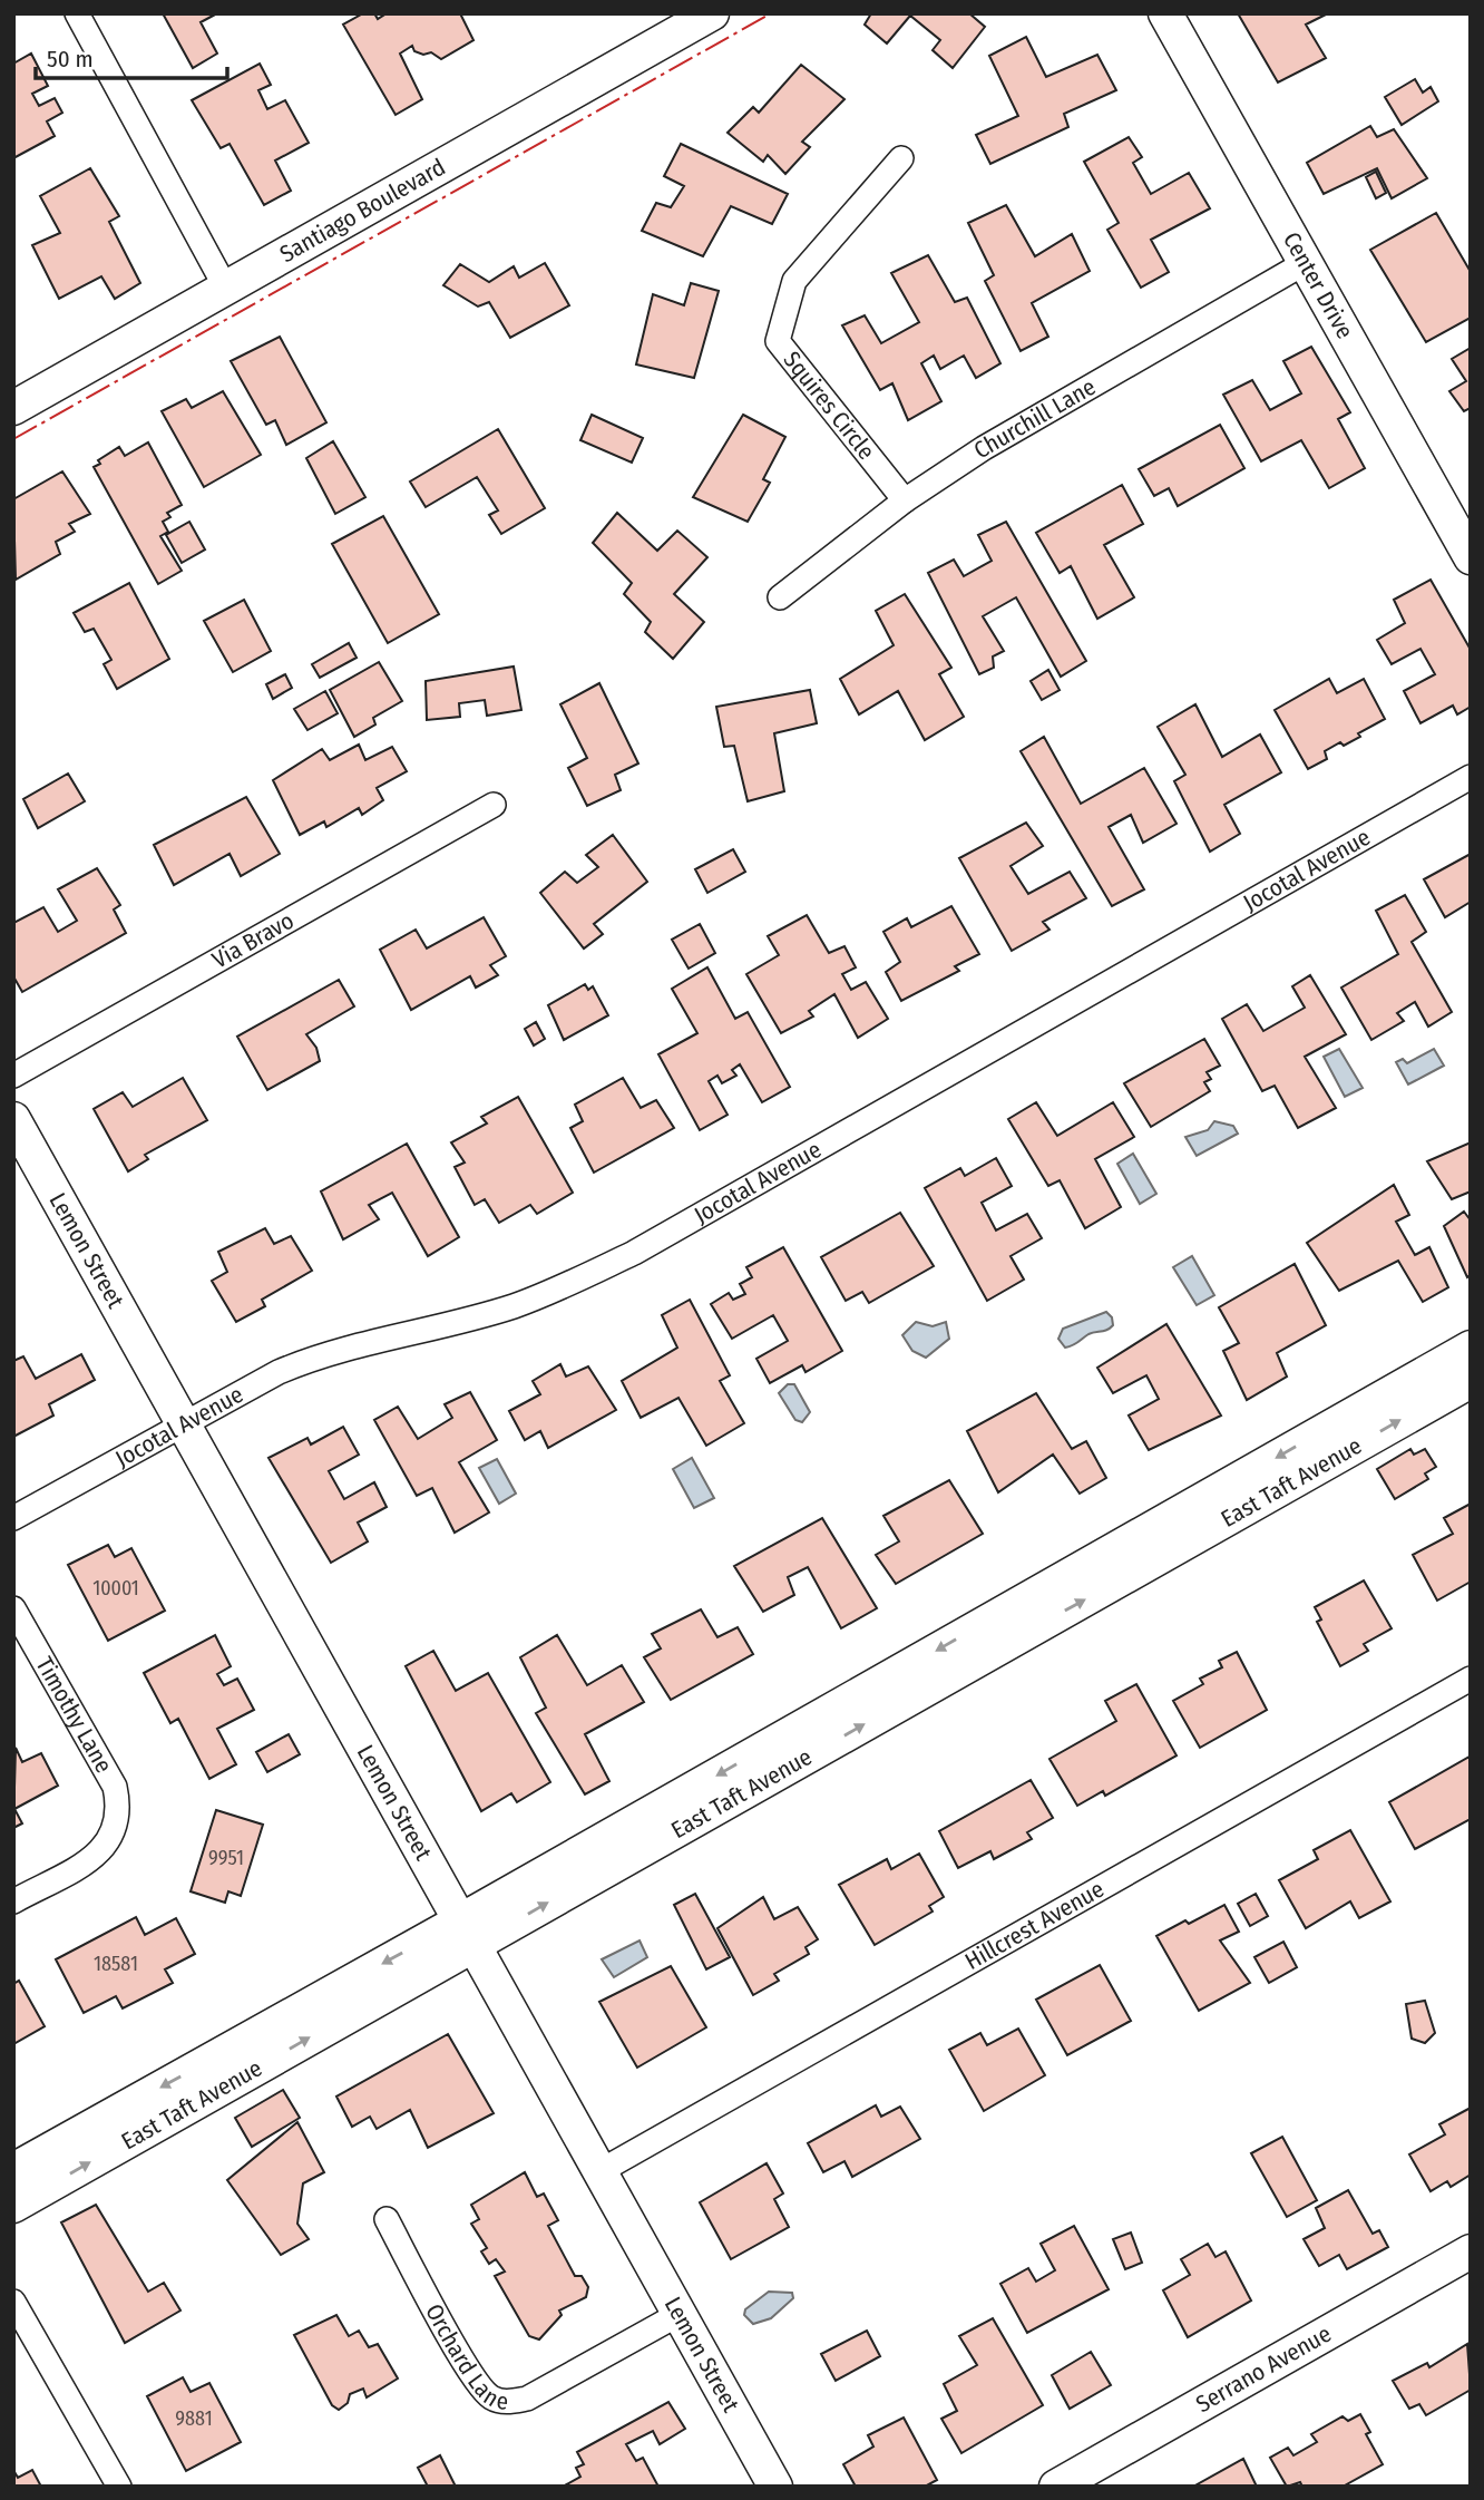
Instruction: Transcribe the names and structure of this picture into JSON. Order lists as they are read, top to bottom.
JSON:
{
  "streets": {
    "street": [
      "Santiago Boulevard",
      "Center Drive",
      "Squires Circle",
      "Churchill Lane",
      "Jocotal Avenue",
      "Via Bravo",
      "Lemon Street",
      "East Taft Avenue",
      "Timothy Lane",
      "Hillcrest Avenue",
      "Orchard Lane",
      "Serrano Avenue"
    ]
  },
  "crossings": [
    ["Center Drive", "Churchill Lane"],
    ["Squires Circle", "Churchill Lane"],
    ["Jocotal Avenue", "Lemon Street"],
    ["Lemon Street", "East Taft Avenue"],
    ["Lemon Street", "Hillcrest Avenue"],
    ["Lemon Street", "Orchard Lane"]
  ],
  "house_numbers": [
    "10001",
    "9951",
    "18581",
    "9881"
  ],
  "scale_bar": "50 m"
}
